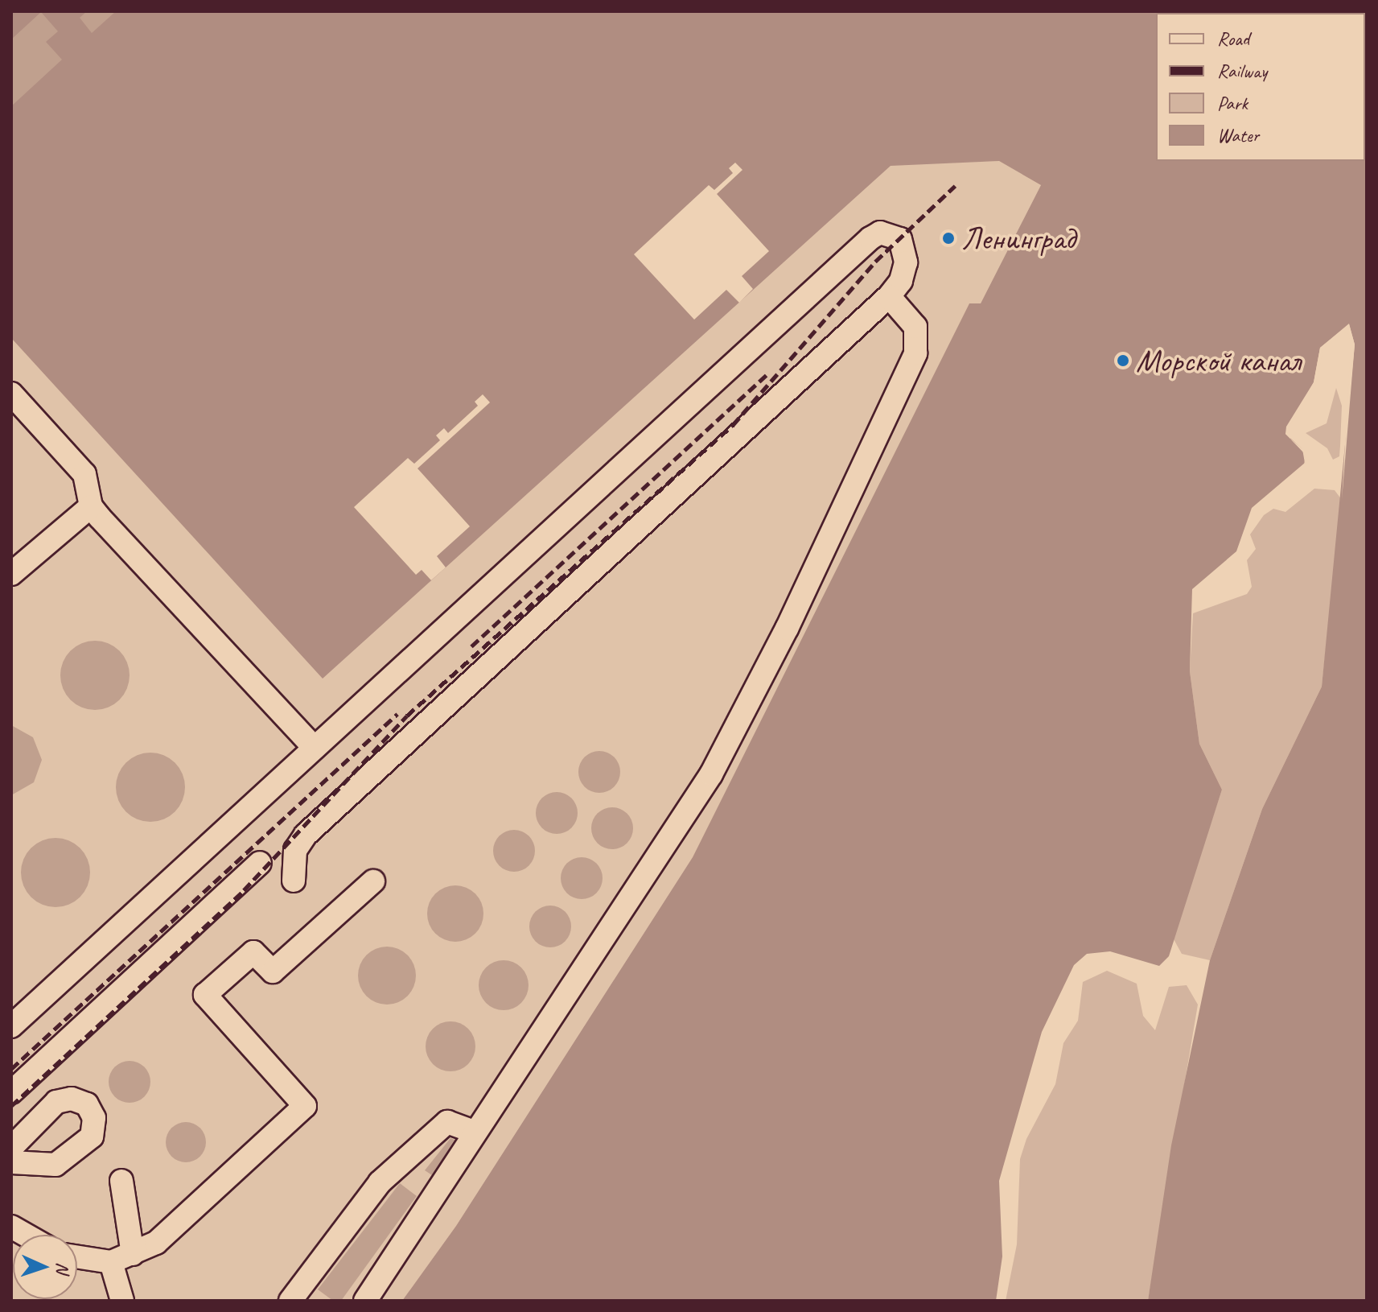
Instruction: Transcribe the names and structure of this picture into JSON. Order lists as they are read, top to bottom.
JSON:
{
  "places": ["Ленинград", "Морской канал"],
  "legend": [
    "Road",
    "Railway",
    "Park",
    "Water"
  ],
  "north": "right"
}
